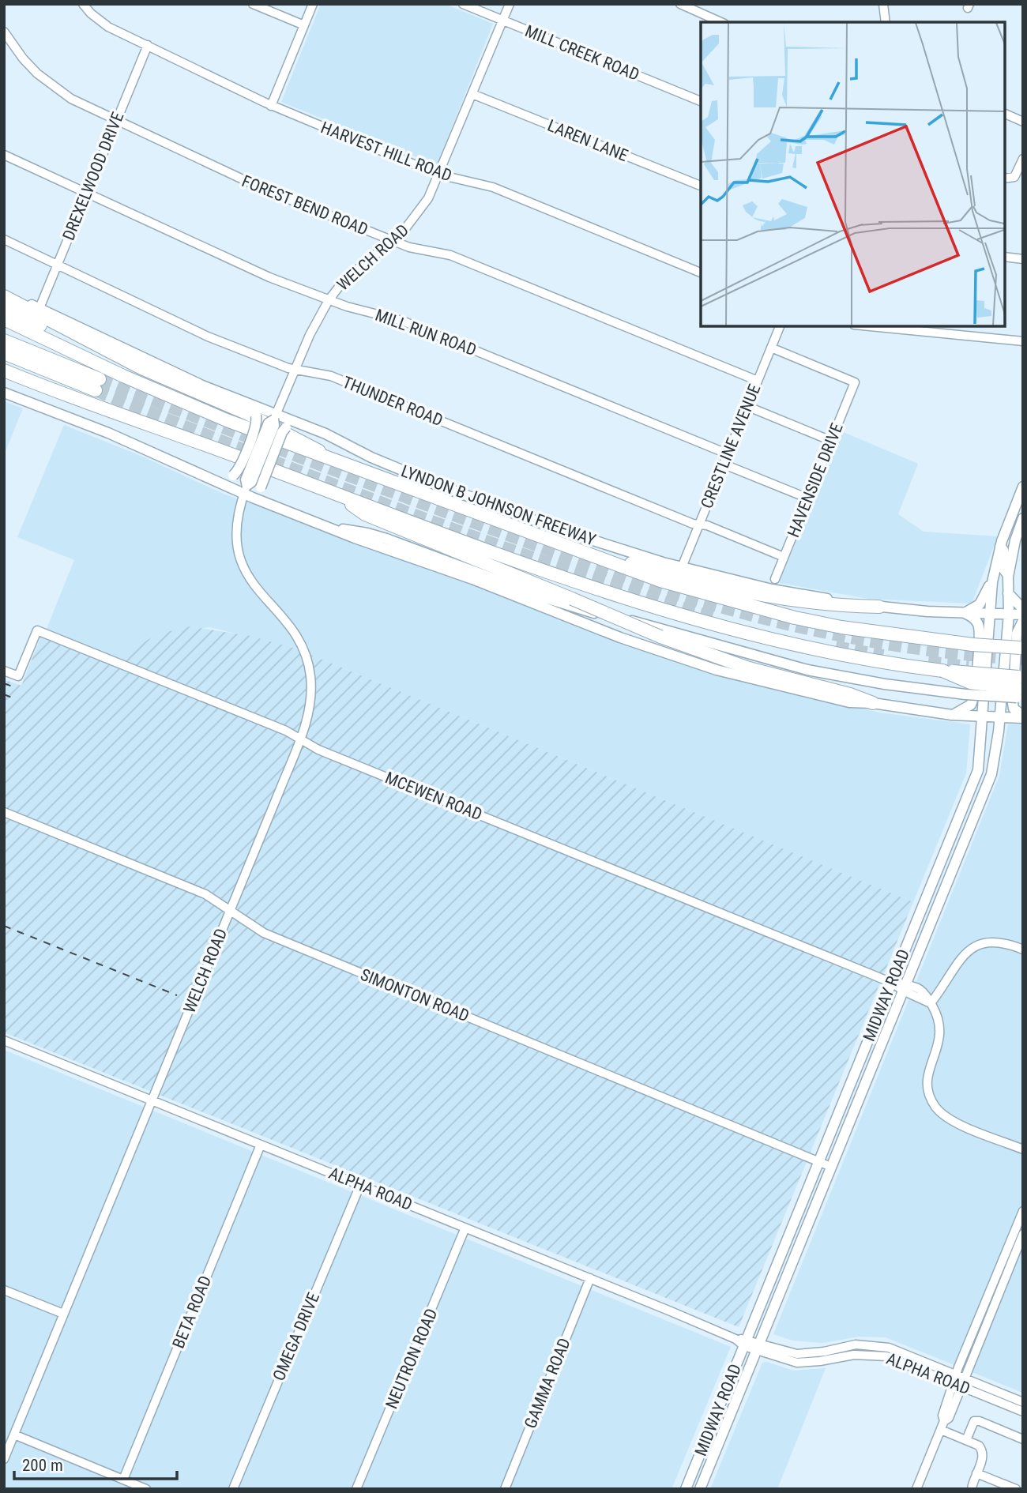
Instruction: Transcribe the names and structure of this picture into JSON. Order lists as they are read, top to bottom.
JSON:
{
  "streets": {
    "highway": ["LYNDON B JOHNSON FREEWAY"],
    "main road": ["MIDWAY ROAD"],
    "street": [
      "MILL CREEK ROAD",
      "LAREN LANE",
      "HARVEST HILL ROAD",
      "DREXELWOOD DRIVE",
      "FOREST BEND ROAD",
      "WELCH ROAD",
      "MILL RUN ROAD",
      "THUNDER ROAD",
      "CRESTLINE AVENUE",
      "HAVENSIDE DRIVE",
      "MCEWEN ROAD",
      "SIMONTON ROAD",
      "ALPHA ROAD",
      "BETA ROAD",
      "OMEGA DRIVE",
      "NEUTRON ROAD",
      "GAMMA ROAD"
    ]
  },
  "crossings": [
    ["MILL CREEK ROAD", "WELCH ROAD"],
    ["LAREN LANE", "WELCH ROAD"],
    ["HARVEST HILL ROAD", "DREXELWOOD DRIVE"],
    ["HARVEST HILL ROAD", "WELCH ROAD"],
    ["DREXELWOOD DRIVE", "FOREST BEND ROAD"],
    ["DREXELWOOD DRIVE", "MILL RUN ROAD"],
    ["DREXELWOOD DRIVE", "THUNDER ROAD"],
    ["DREXELWOOD DRIVE", "LYNDON B JOHNSON FREEWAY"],
    ["FOREST BEND ROAD", "WELCH ROAD"],
    ["FOREST BEND ROAD", "CRESTLINE AVENUE"],
    ["WELCH ROAD", "MILL RUN ROAD"],
    ["WELCH ROAD", "THUNDER ROAD"],
    ["WELCH ROAD", "LYNDON B JOHNSON FREEWAY"],
    ["WELCH ROAD", "MCEWEN ROAD"],
    ["WELCH ROAD", "SIMONTON ROAD"],
    ["WELCH ROAD", "ALPHA ROAD"],
    ["MILL RUN ROAD", "CRESTLINE AVENUE"],
    ["THUNDER ROAD", "CRESTLINE AVENUE"],
    ["THUNDER ROAD", "HAVENSIDE DRIVE"],
    ["CRESTLINE AVENUE", "HAVENSIDE DRIVE"],
    ["CRESTLINE AVENUE", "LYNDON B JOHNSON FREEWAY"],
    ["LYNDON B JOHNSON FREEWAY", "MIDWAY ROAD"],
    ["MCEWEN ROAD", "MIDWAY ROAD"],
    ["SIMONTON ROAD", "MIDWAY ROAD"],
    ["MIDWAY ROAD", "ALPHA ROAD"],
    ["ALPHA ROAD", "BETA ROAD"],
    ["ALPHA ROAD", "OMEGA DRIVE"],
    ["ALPHA ROAD", "NEUTRON ROAD"],
    ["ALPHA ROAD", "GAMMA ROAD"]
  ],
  "scale_bar": "200 m"
}
